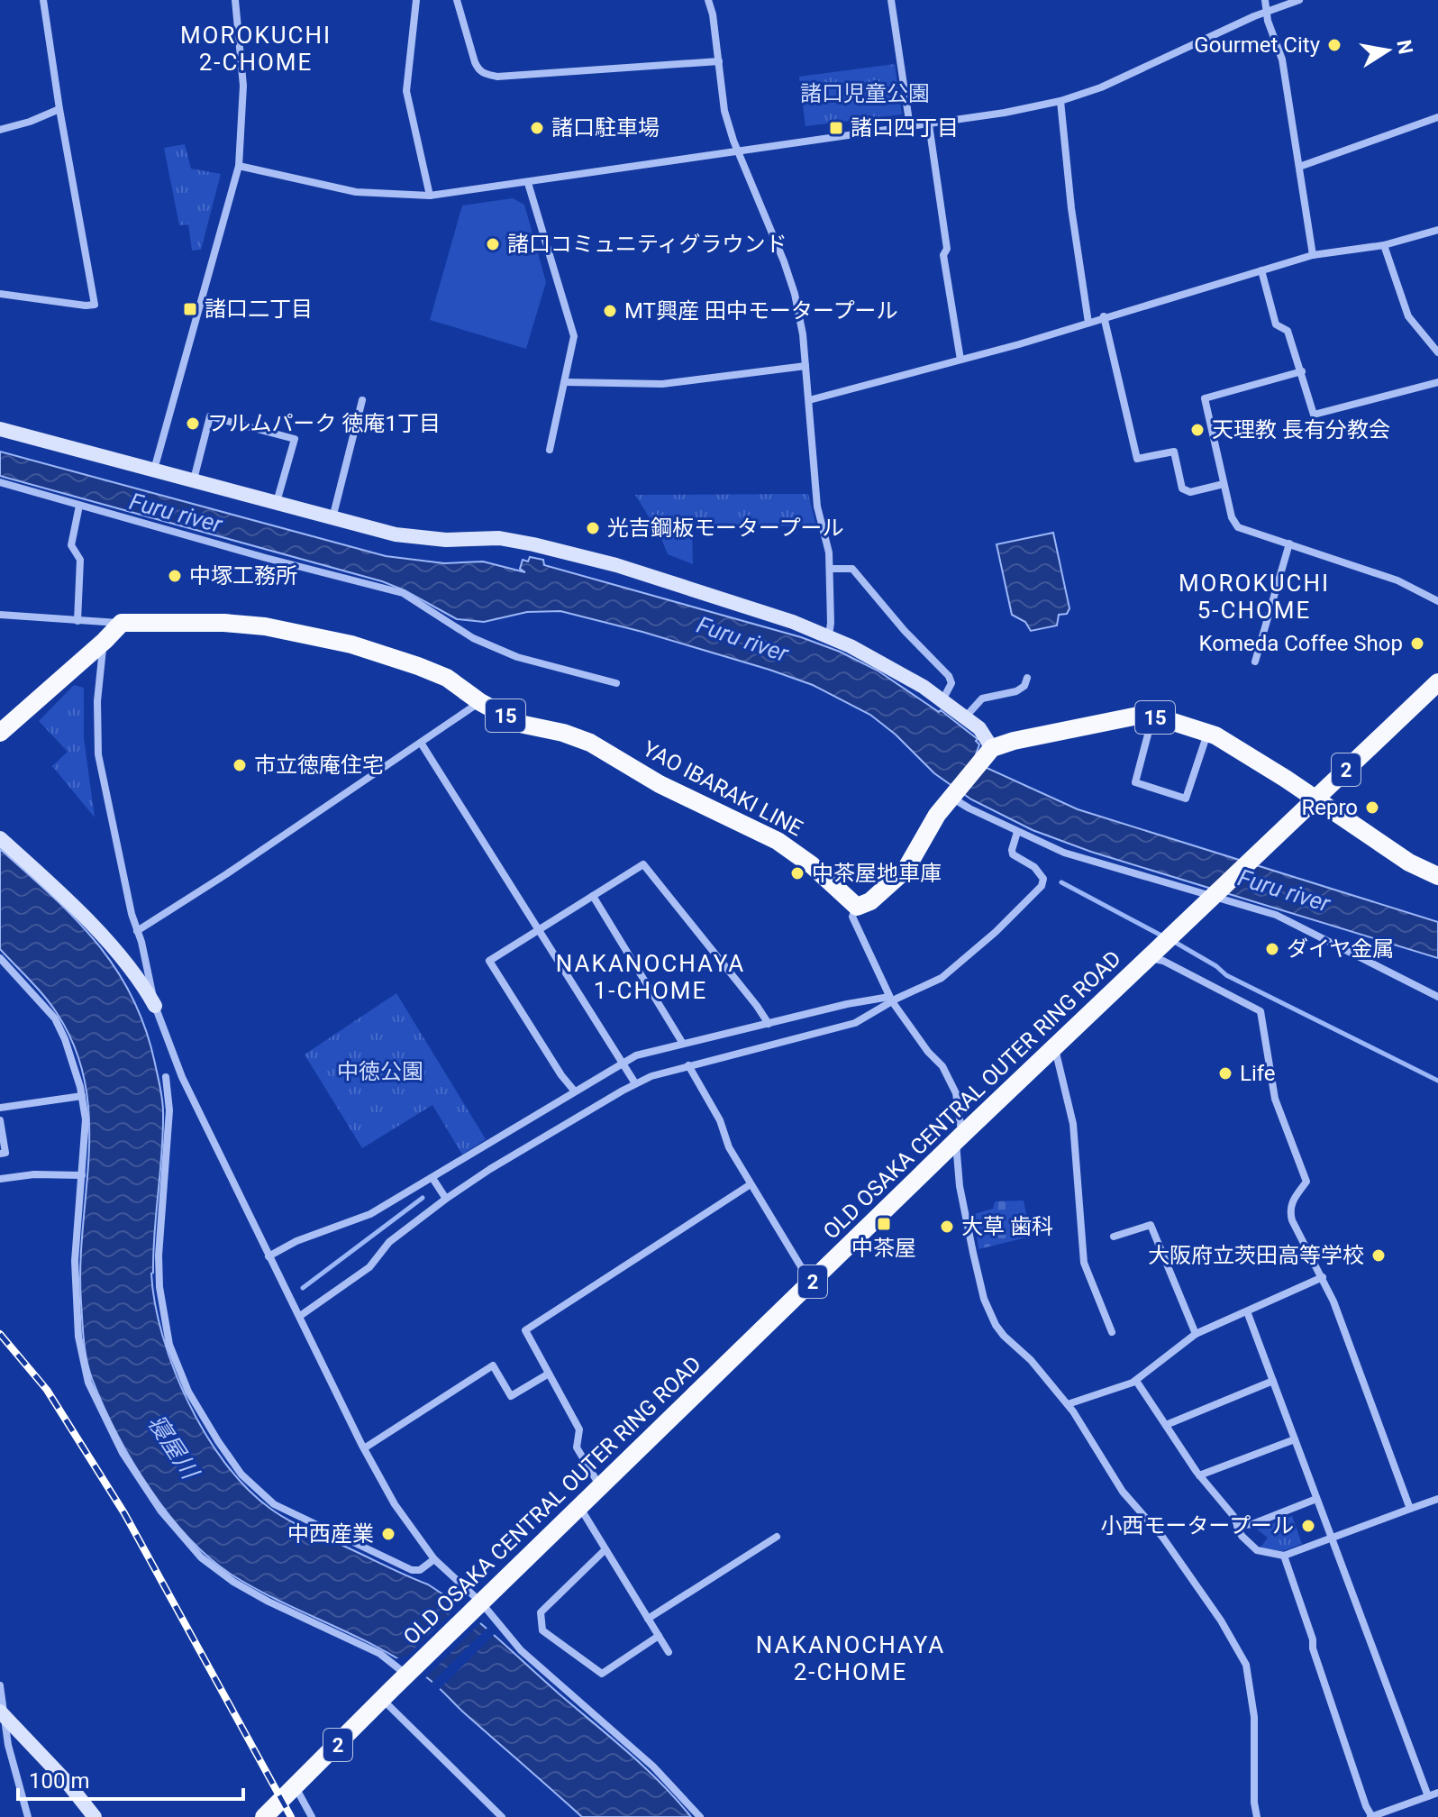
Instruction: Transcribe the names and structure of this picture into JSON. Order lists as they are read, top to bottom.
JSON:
{
  "streets": {
    "main road": [
      "15",
      "2",
      "YAO IBARAKI LINE",
      "OLD OSAKA CENTRAL OUTER RING ROAD"
    ]
  },
  "crossings": [
    ["15", "OLD OSAKA CENTRAL OUTER RING ROAD"]
  ],
  "districts": [
    "MOROKUCHI 2-CHOME",
    "MOROKUCHI 5-CHOME",
    "NAKANOCHAYA 1-CHOME",
    "NAKANOCHAYA 2-CHOME"
  ],
  "water": ["Furu river", "寝屋川"],
  "parks": ["諸口児童公園", "中徳公園"],
  "places": {
    "other": [
      "Gourmet City",
      "諸口駐車場",
      "諸口コミュニティグラウンド",
      "MT興産 田中モータープール",
      "フルムパーク 徳庵1丁目",
      "天理教 長有分教会",
      "光吉鋼板モータープール",
      "中塚工務所",
      "Komeda Coffee Shop",
      "市立徳庵住宅",
      "Repro",
      "中茶屋地車庫",
      "ダイヤ金属",
      "Life",
      "大草 歯科",
      "大阪府立茨田高等学校",
      "小西モータープール",
      "中西産業"
    ],
    "transit": ["諸口四丁目", "諸口二丁目", "中茶屋"]
  },
  "scale_bar": "100 m",
  "north": "right"
}
